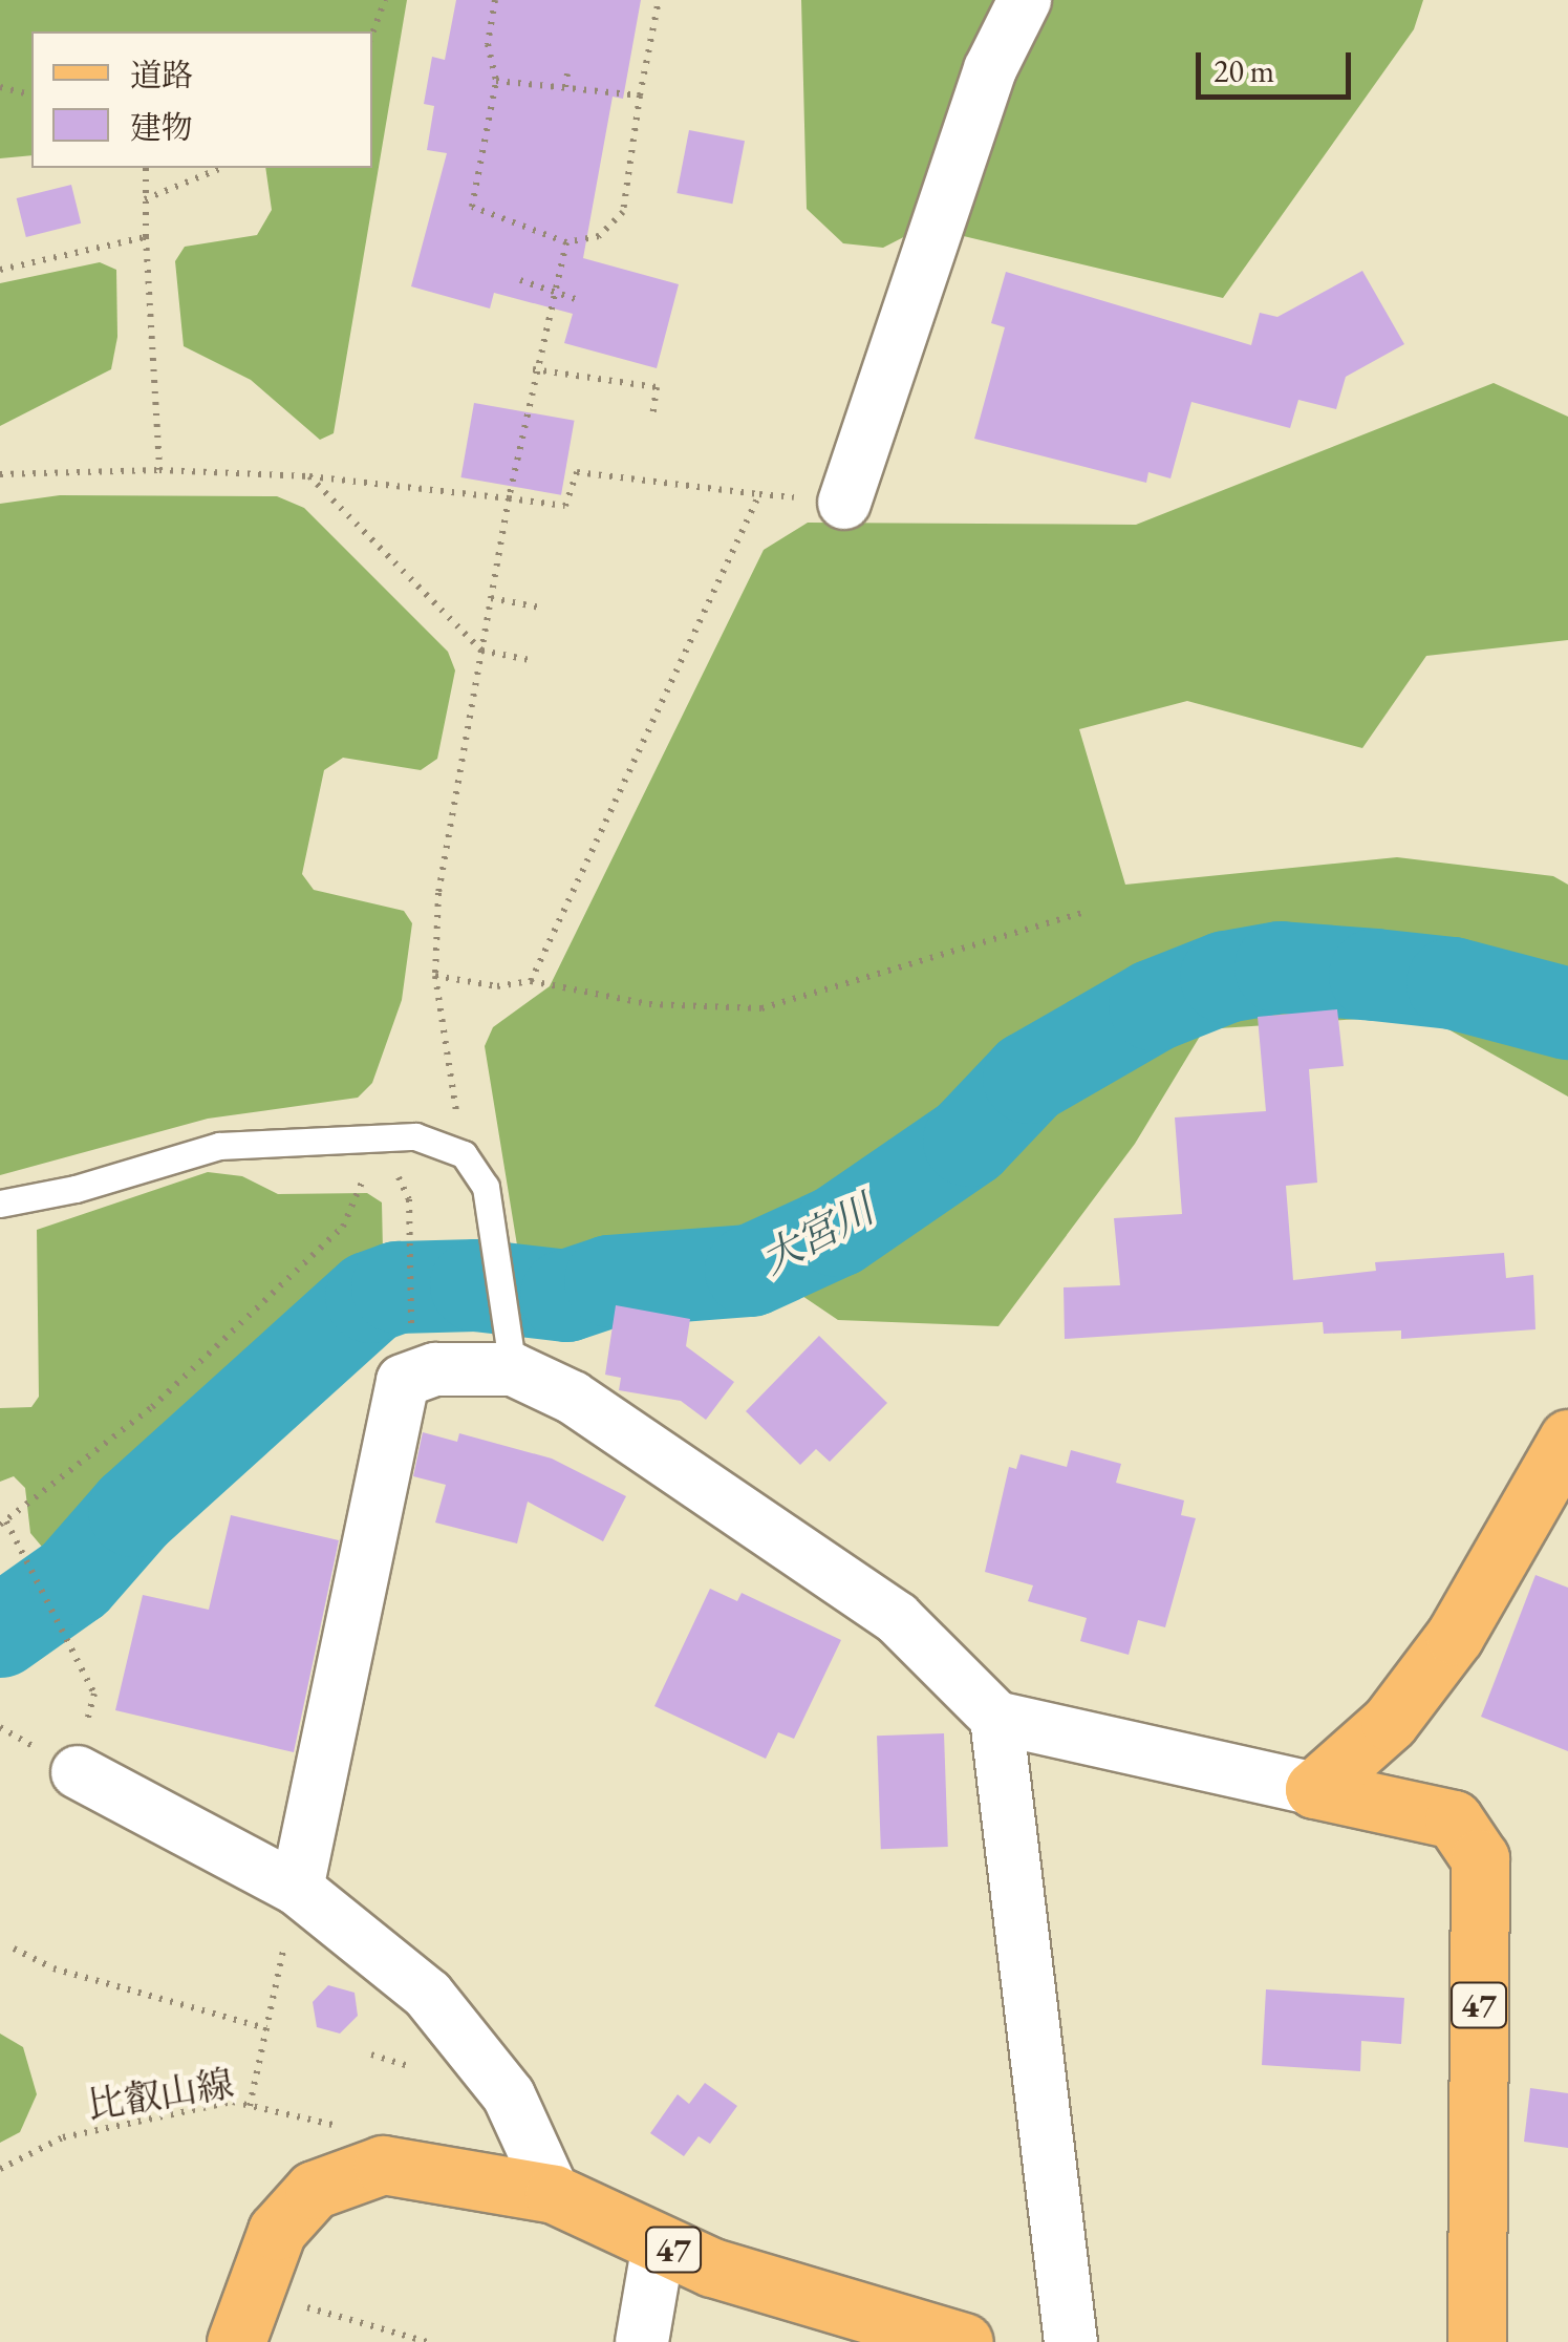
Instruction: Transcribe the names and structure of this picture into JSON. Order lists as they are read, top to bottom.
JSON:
{
  "streets": {
    "main road": ["47"],
    "path": ["比叡山線"]
  },
  "crossings": [
    ["47", "比叡山線"]
  ],
  "water": ["大宮川"],
  "legend": ["道路", "建物"],
  "scale_bar": "20 m"
}
